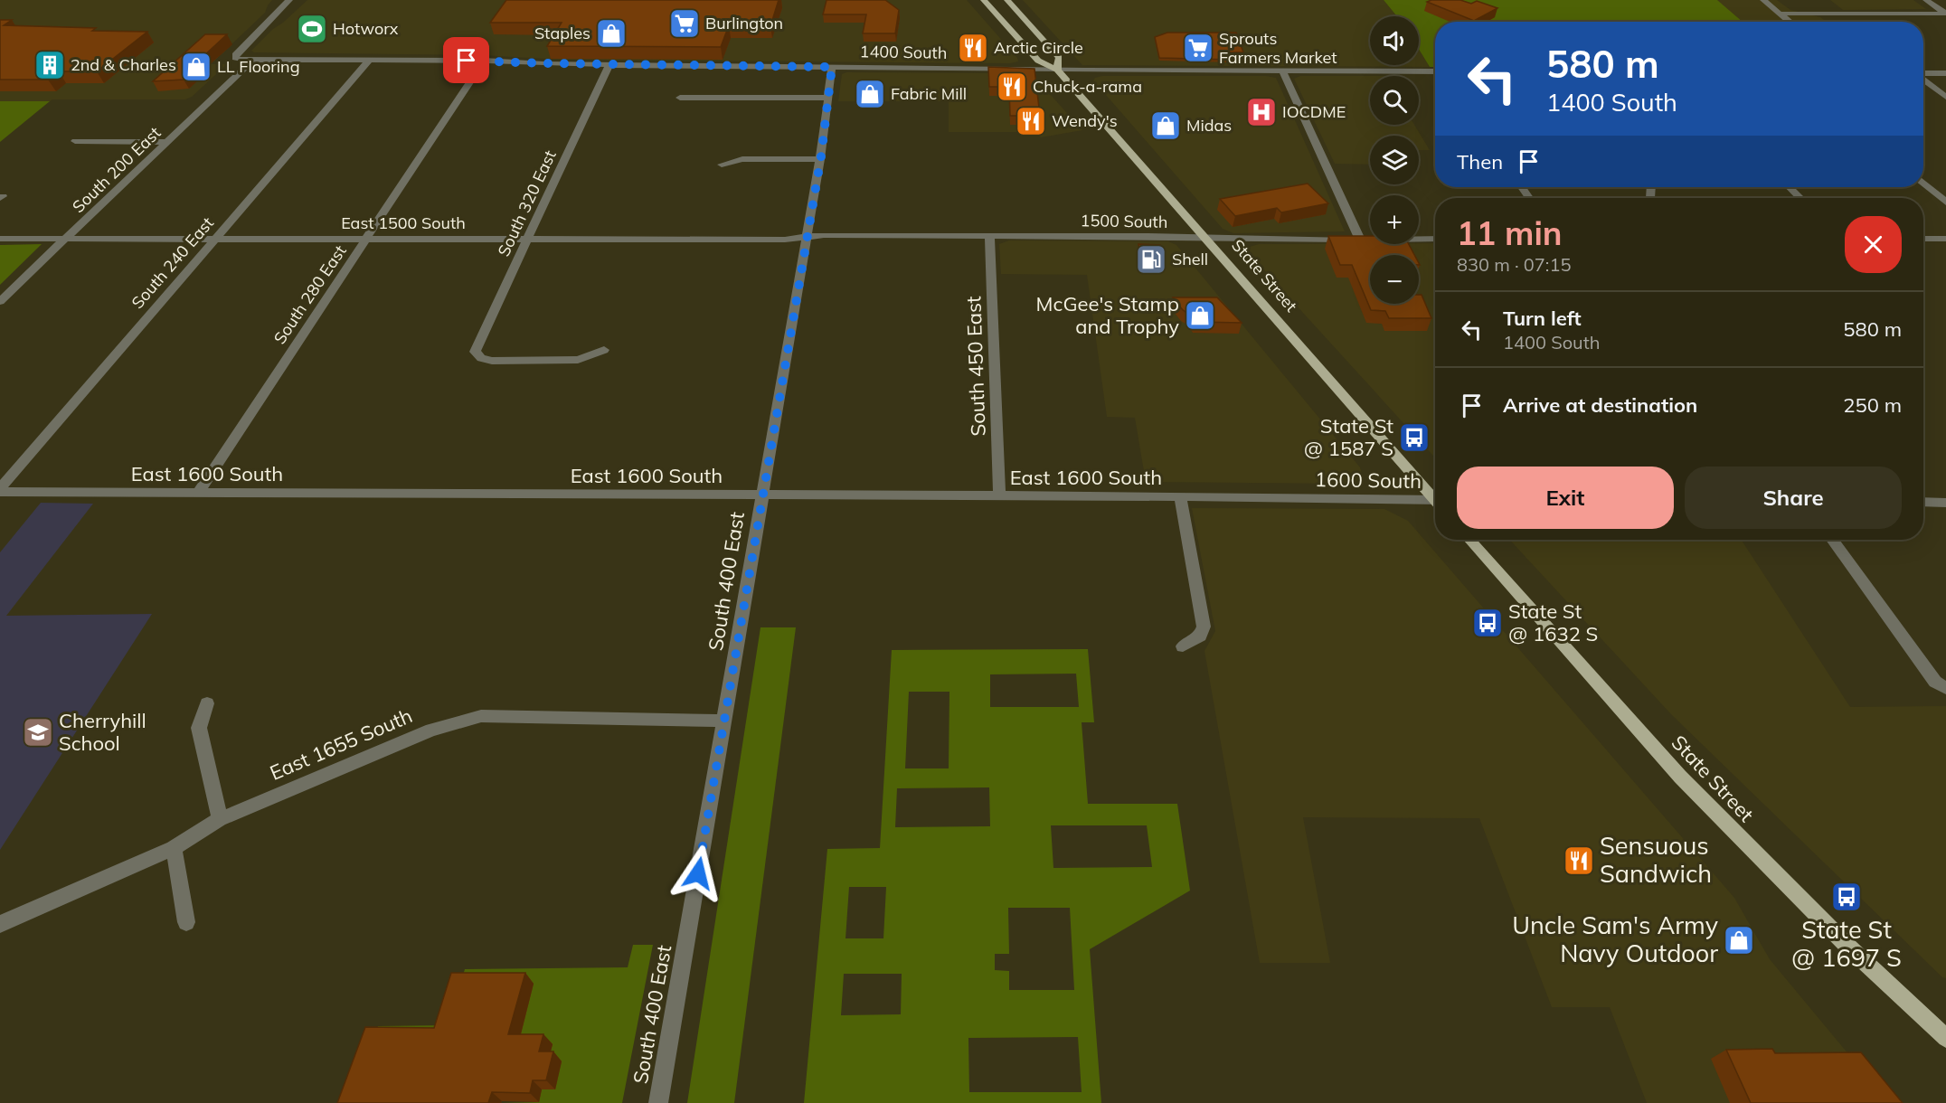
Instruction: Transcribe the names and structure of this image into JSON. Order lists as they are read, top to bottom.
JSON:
{
  "streets": {
    "main road": ["State Street"],
    "street": [
      "1400 South",
      "South 200 East",
      "South 320 East",
      "1500 South",
      "East 1500 South",
      "South 240 East",
      "South 280 East",
      "South 450 East",
      "East 1600 South",
      "1600 South",
      "South 400 East",
      "East 1655 South"
    ]
  },
  "crossings": [
    ["1400 South", "South 200 East"],
    ["1400 South", "South 320 East"],
    ["1400 South", "South 240 East"],
    ["1400 South", "State Street"],
    ["1400 South", "South 280 East"],
    ["1400 South", "South 400 East"],
    ["South 200 East", "East 1500 South"],
    ["South 320 East", "East 1500 South"],
    ["1500 South", "East 1500 South"],
    ["1500 South", "State Street"],
    ["1500 South", "South 450 East"],
    ["1500 South", "South 400 East"],
    ["East 1500 South", "South 240 East"],
    ["East 1500 South", "South 280 East"],
    ["East 1500 South", "South 400 East"],
    ["South 240 East", "East 1600 South"],
    ["South 280 East", "East 1600 South"],
    ["South 450 East", "East 1600 South"],
    ["East 1600 South", "1600 South"],
    ["East 1600 South", "South 400 East"],
    ["South 400 East", "East 1655 South"]
  ],
  "places": {
    "supermarket": ["Burlington", "Sprouts Farmers Market"],
    "sports": ["Hotworx"],
    "shop": [
      "Staples",
      "LL Flooring",
      "Fabric Mill",
      "Midas",
      "McGee's Stamp and Trophy",
      "Uncle Sam's Army Navy Outdoor"
    ],
    "restaurant": [
      "Arctic Circle",
      "Chuck-a-rama",
      "Wendy's",
      "Sensuous Sandwich"
    ],
    "building": ["2nd & Charles"],
    "hospital": ["IOCDME"],
    "fuel station": ["Shell"],
    "bus stop": ["State St @ 1587 S", "State St @ 1632 S", "State St @ 1697 S"],
    "school or university": ["Cherryhill School"]
  },
  "page": {
    "map_buttons": ["+", "−"],
    "turn": ["580 m", "1400 South"],
    "then": "Then",
    "heading": ["11 min", "830 m · 07:15"],
    "list": [
      {
        "name": "Turn left",
        "note": "1400 South",
        "value": "580 m"
      },
      {
        "name": "Arrive at destination",
        "value": "250 m"
      }
    ],
    "buttons": ["Exit", "Share"]
  }
}
